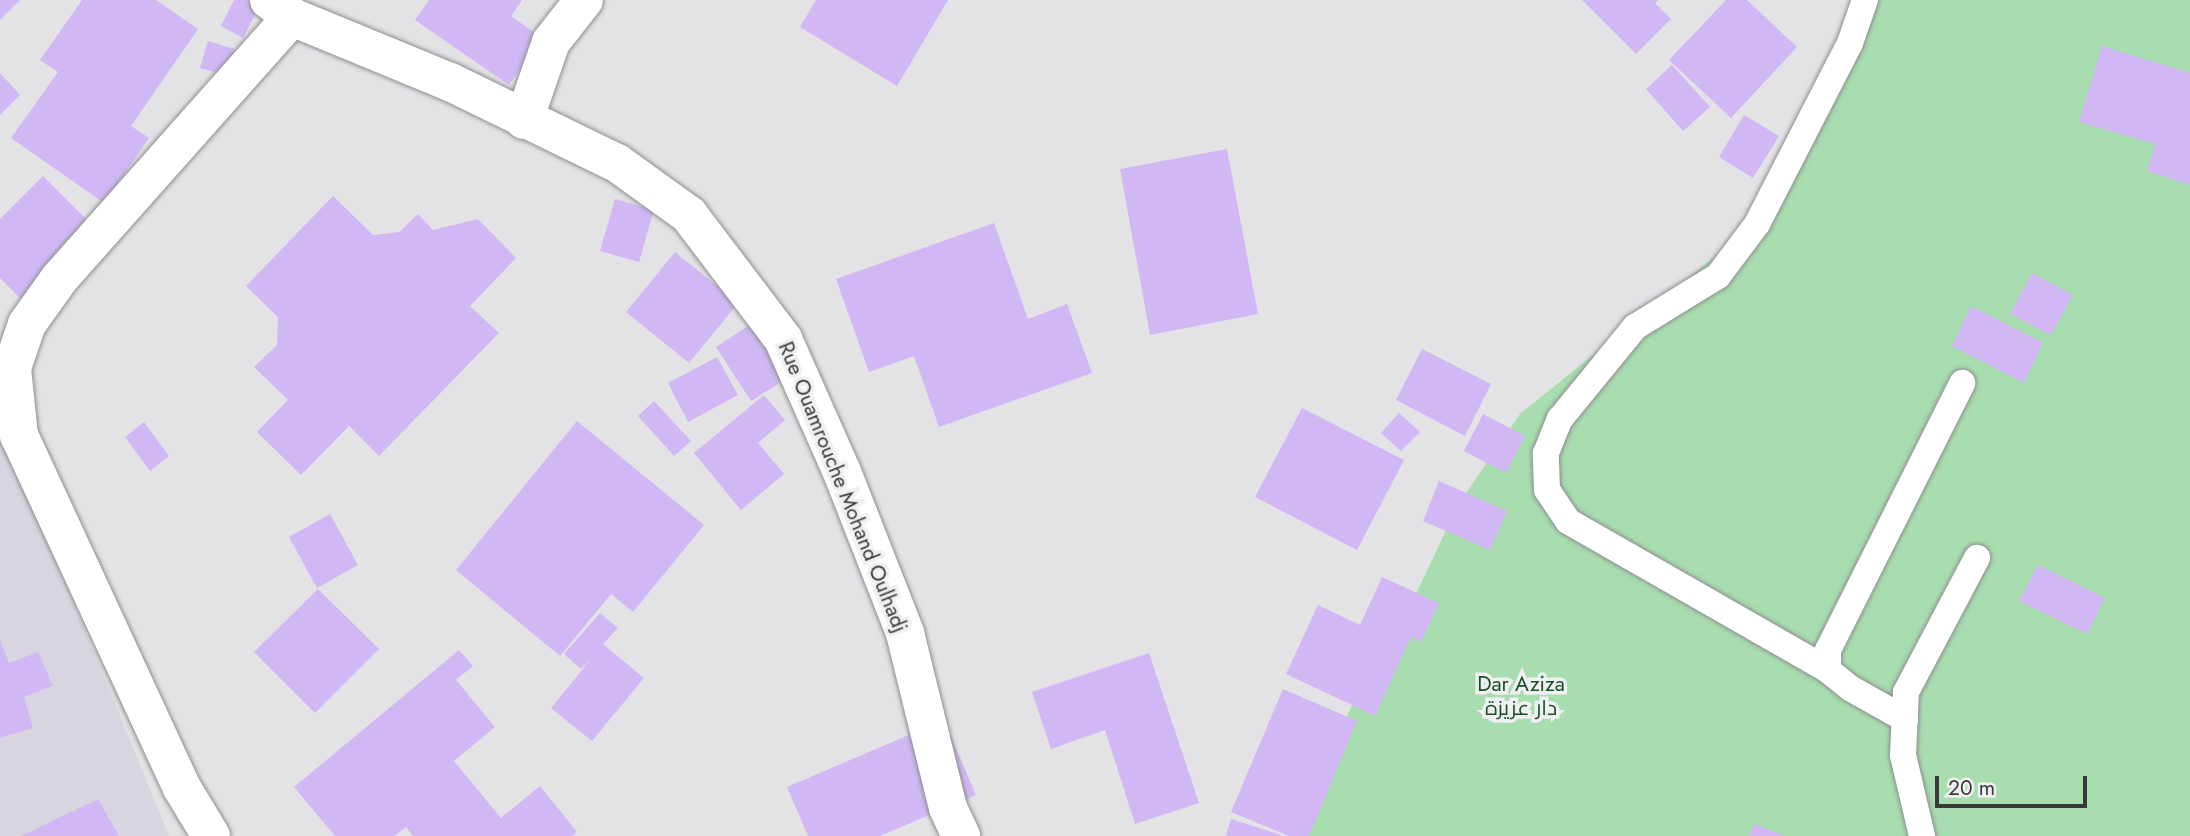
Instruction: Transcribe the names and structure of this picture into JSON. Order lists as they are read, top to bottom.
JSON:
{
  "streets": {
    "street": ["Rue Ouamrouche Mohand Oulhadj"]
  },
  "parks": ["Dar Aziza دار عزيزة"],
  "scale_bar": "20 m"
}
